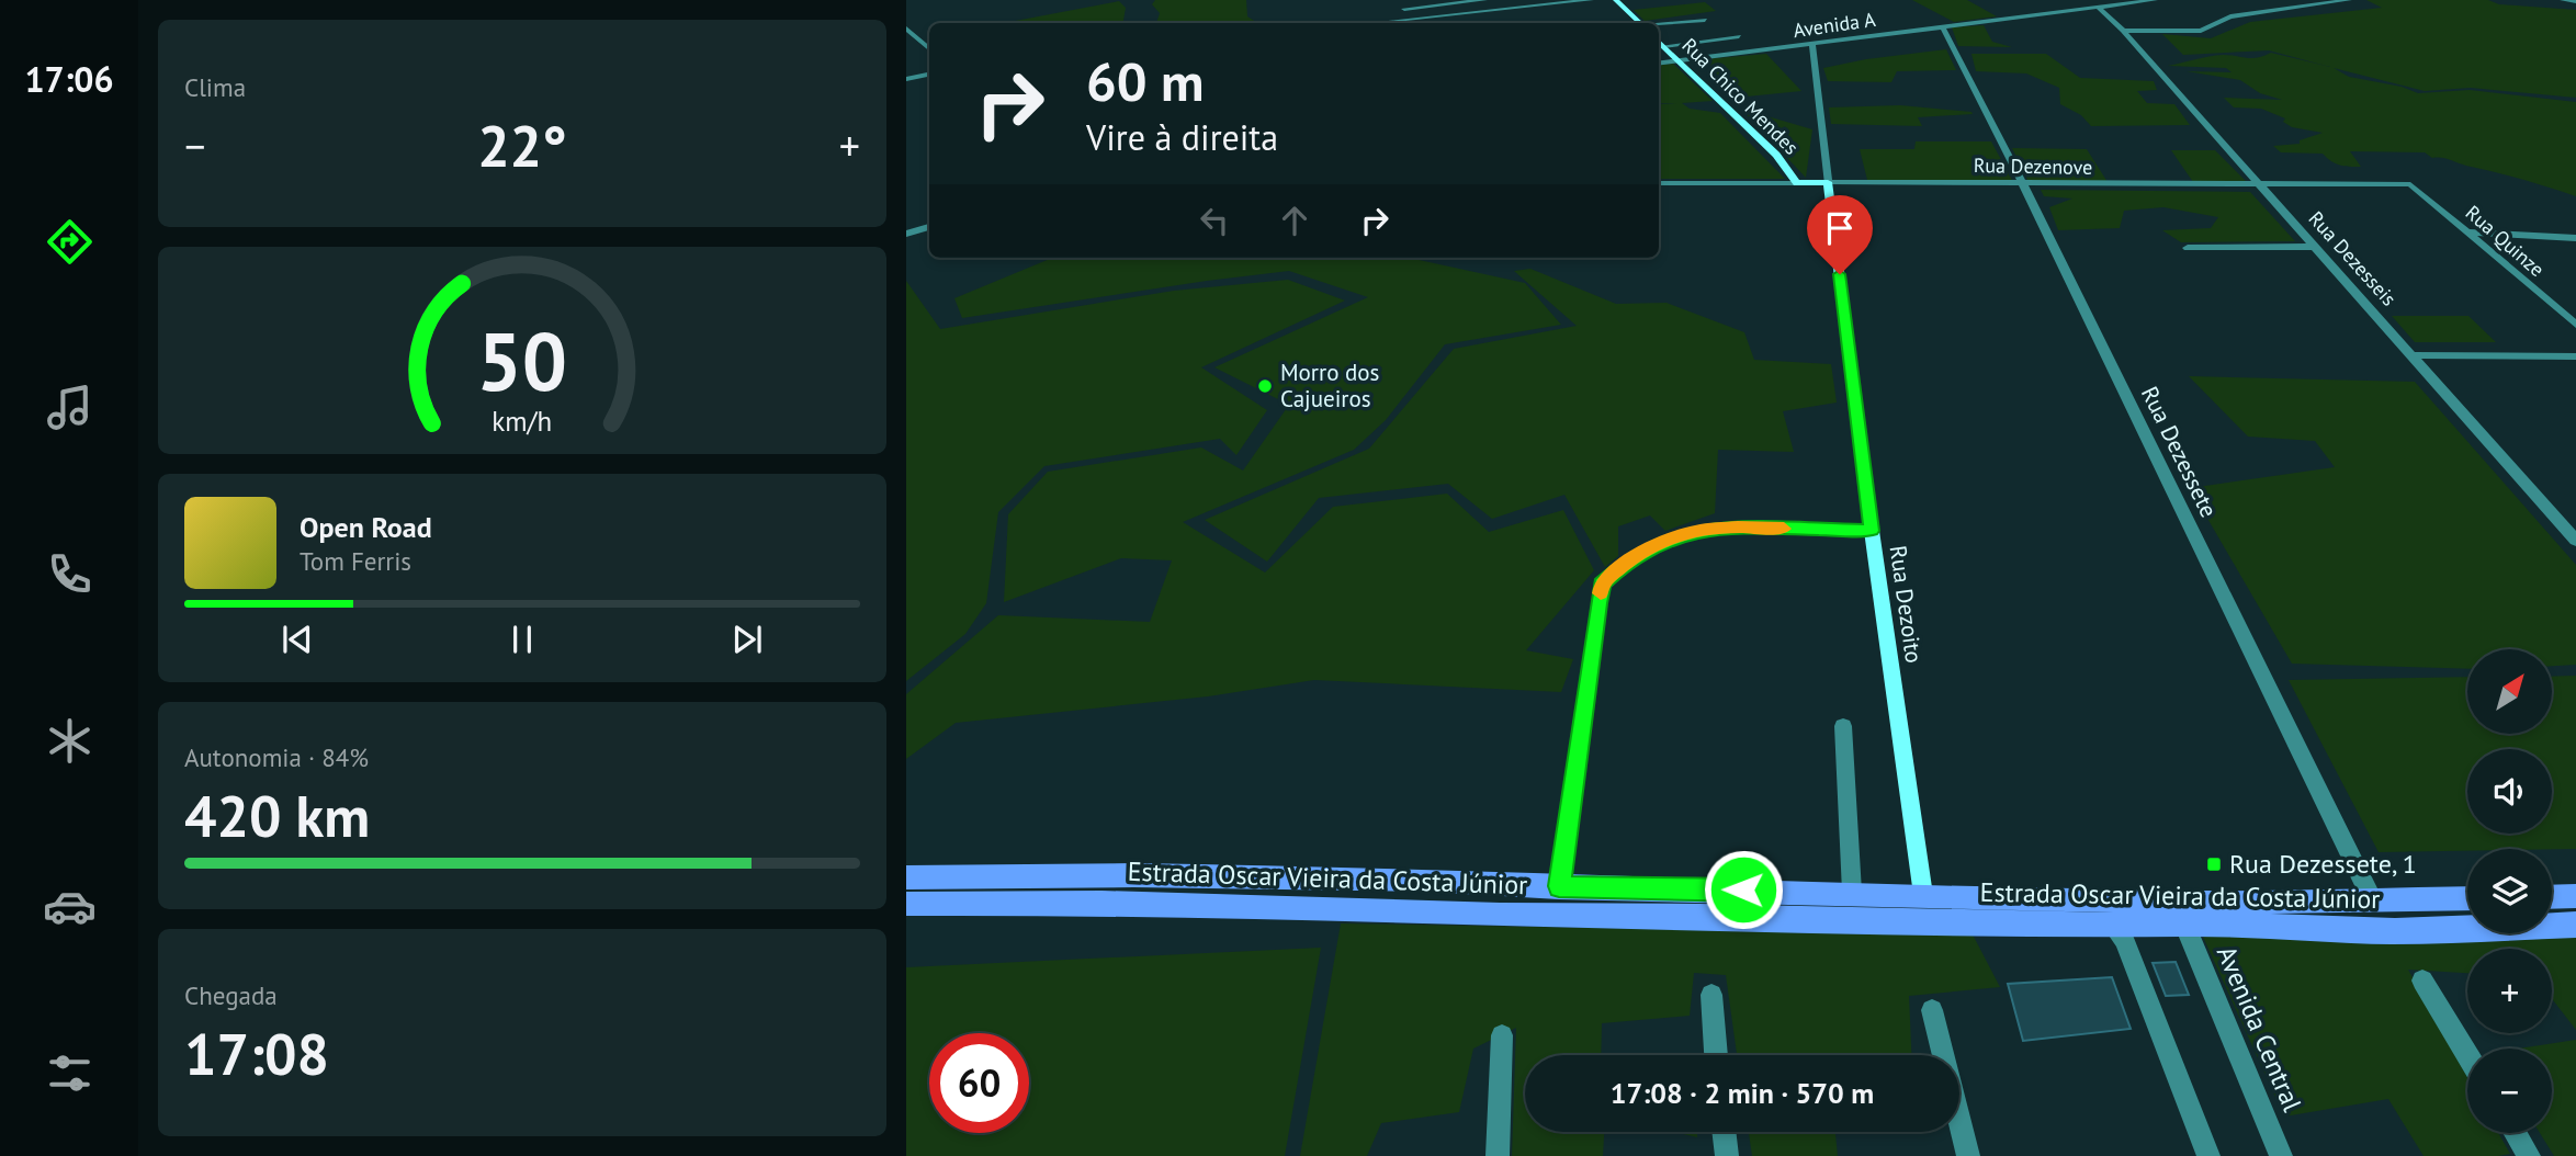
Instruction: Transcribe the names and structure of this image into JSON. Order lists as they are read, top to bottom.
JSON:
{
  "streets": {
    "main road": [
      "Rua Chico Mendes",
      "Rua Dezenove",
      "Rua Dezoito",
      "Estrada Oscar Vieira da Costa Júnior"
    ],
    "street": [
      "Avenida A",
      "Rua Quinze",
      "Rua Dezesseis",
      "Rua Dezessete",
      "Avenida Central"
    ]
  },
  "crossings": [
    ["Avenida A", "Rua Chico Mendes"],
    ["Avenida A", "Rua Dezesseis"],
    ["Avenida A", "Rua Dezessete"],
    ["Rua Chico Mendes", "Rua Dezenove"],
    ["Rua Dezenove", "Rua Quinze"],
    ["Rua Dezenove", "Rua Dezesseis"],
    ["Rua Dezenove", "Rua Dezessete"],
    ["Rua Dezenove", "Rua Dezoito"],
    ["Rua Dezessete", "Estrada Oscar Vieira da Costa Júnior"],
    ["Rua Dezoito", "Estrada Oscar Vieira da Costa Júnior"],
    ["Estrada Oscar Vieira da Costa Júnior", "Avenida Central"]
  ],
  "places": {
    "other": ["Morro dos Cajueiros"],
    "transit": ["Rua Dezessete, 1"]
  },
  "north": "top right",
  "page": {
    "tabs": "17:06",
    "tile": [
      "Clima",
      ["Autonomia · 84%", "420 km"],
      ["Chegada", "17:08"]
    ],
    "turn": ["60 m", "Vire à direita"],
    "heat": ["−", "22°", "+"],
    "song": ["Open Road", "Tom Ferris"],
    "map_buttons": ["+", "−"],
    "limit": "60",
    "trip": "17:08 · 2 min · 570 m",
    "gauge": ["50", "km/h"]
  }
}
